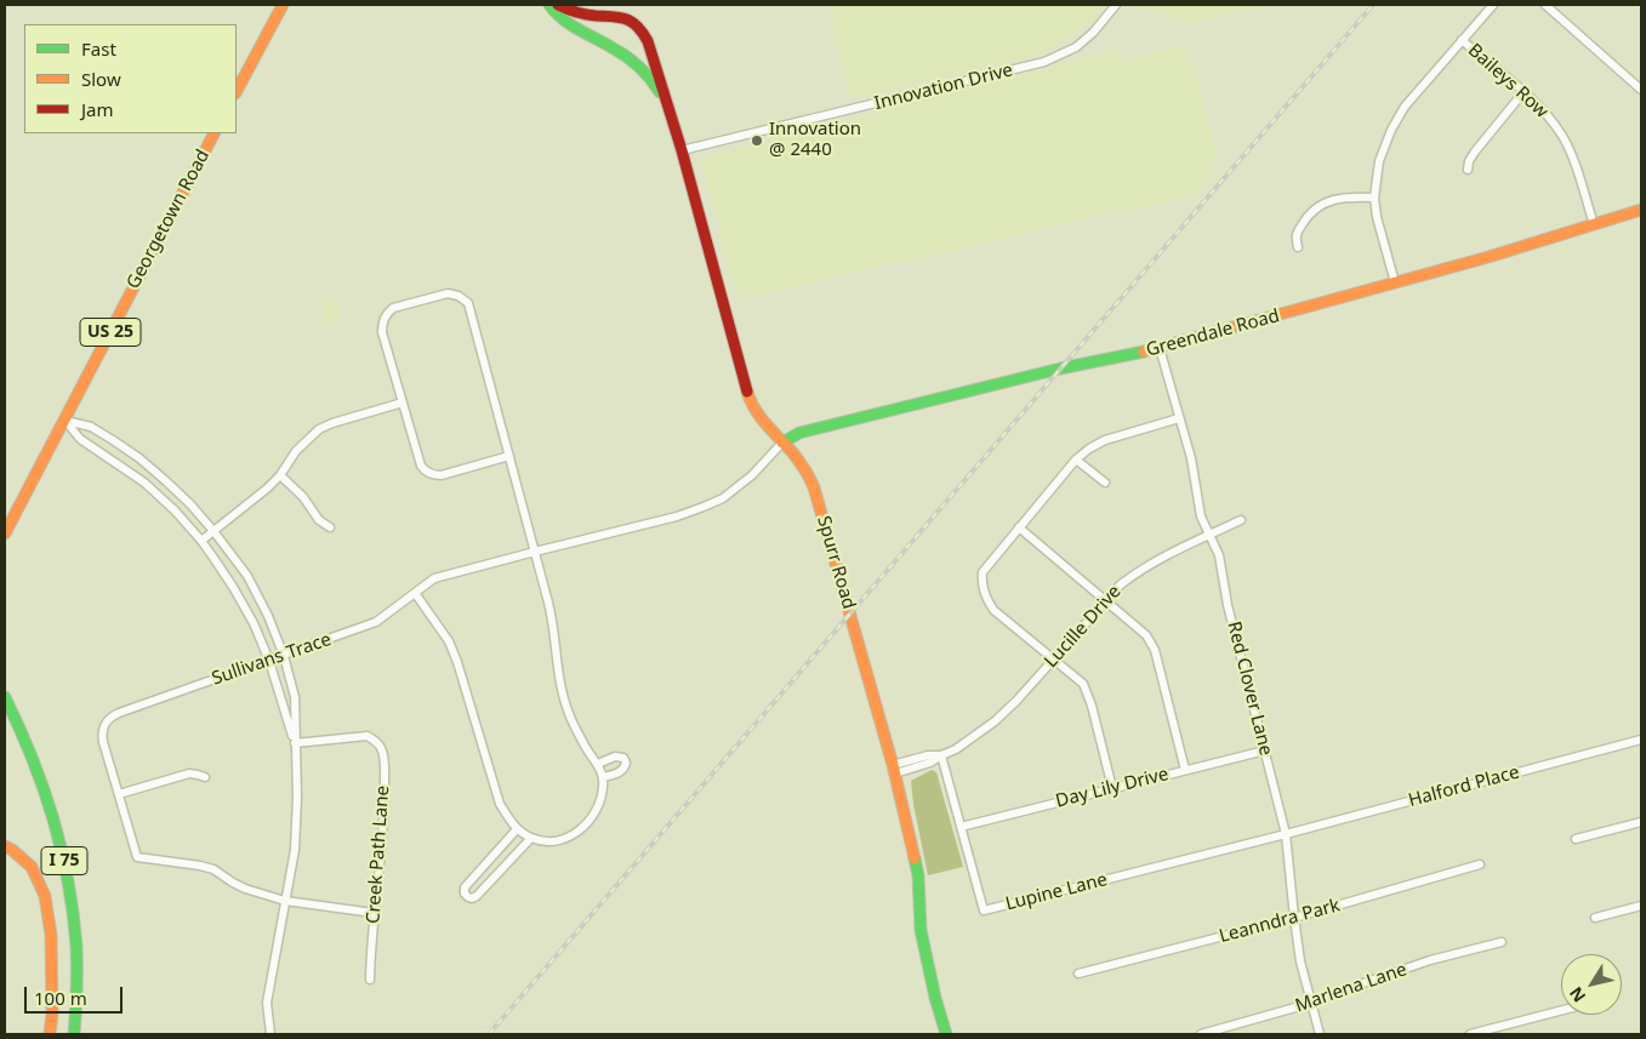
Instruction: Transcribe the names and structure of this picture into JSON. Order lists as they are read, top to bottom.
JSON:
{
  "streets": {
    "main road": [
      "Georgetown Road",
      "US 25",
      "Greendale Road",
      "Spurr Road",
      "I 75"
    ],
    "street": [
      "Baileys Row",
      "Innovation Drive",
      "Lucille Drive",
      "Sullivans Trace",
      "Red Clover Lane",
      "Halford Place",
      "Day Lily Drive",
      "Creek Path Lane",
      "Lupine Lane",
      "Leanndra Park",
      "Marlena Lane"
    ]
  },
  "crossings": [
    ["Baileys Row", "Greendale Road"],
    ["Innovation Drive", "Spurr Road"],
    ["Greendale Road", "Spurr Road"],
    ["Greendale Road", "Sullivans Trace"],
    ["Greendale Road", "Red Clover Lane"],
    ["Spurr Road", "Lucille Drive"],
    ["Spurr Road", "Sullivans Trace"],
    ["Lucille Drive", "Red Clover Lane"],
    ["Lucille Drive", "Lupine Lane"],
    ["Sullivans Trace", "Creek Path Lane"],
    ["Red Clover Lane", "Halford Place"],
    ["Red Clover Lane", "Day Lily Drive"],
    ["Red Clover Lane", "Lupine Lane"],
    ["Red Clover Lane", "Leanndra Park"],
    ["Red Clover Lane", "Marlena Lane"],
    ["Halford Place", "Lupine Lane"],
    ["Day Lily Drive", "Lupine Lane"]
  ],
  "places": ["Innovation @ 2440"],
  "legend": ["Fast", "Slow", "Jam"],
  "scale_bar": "100 m",
  "north": "bottom left"
}
